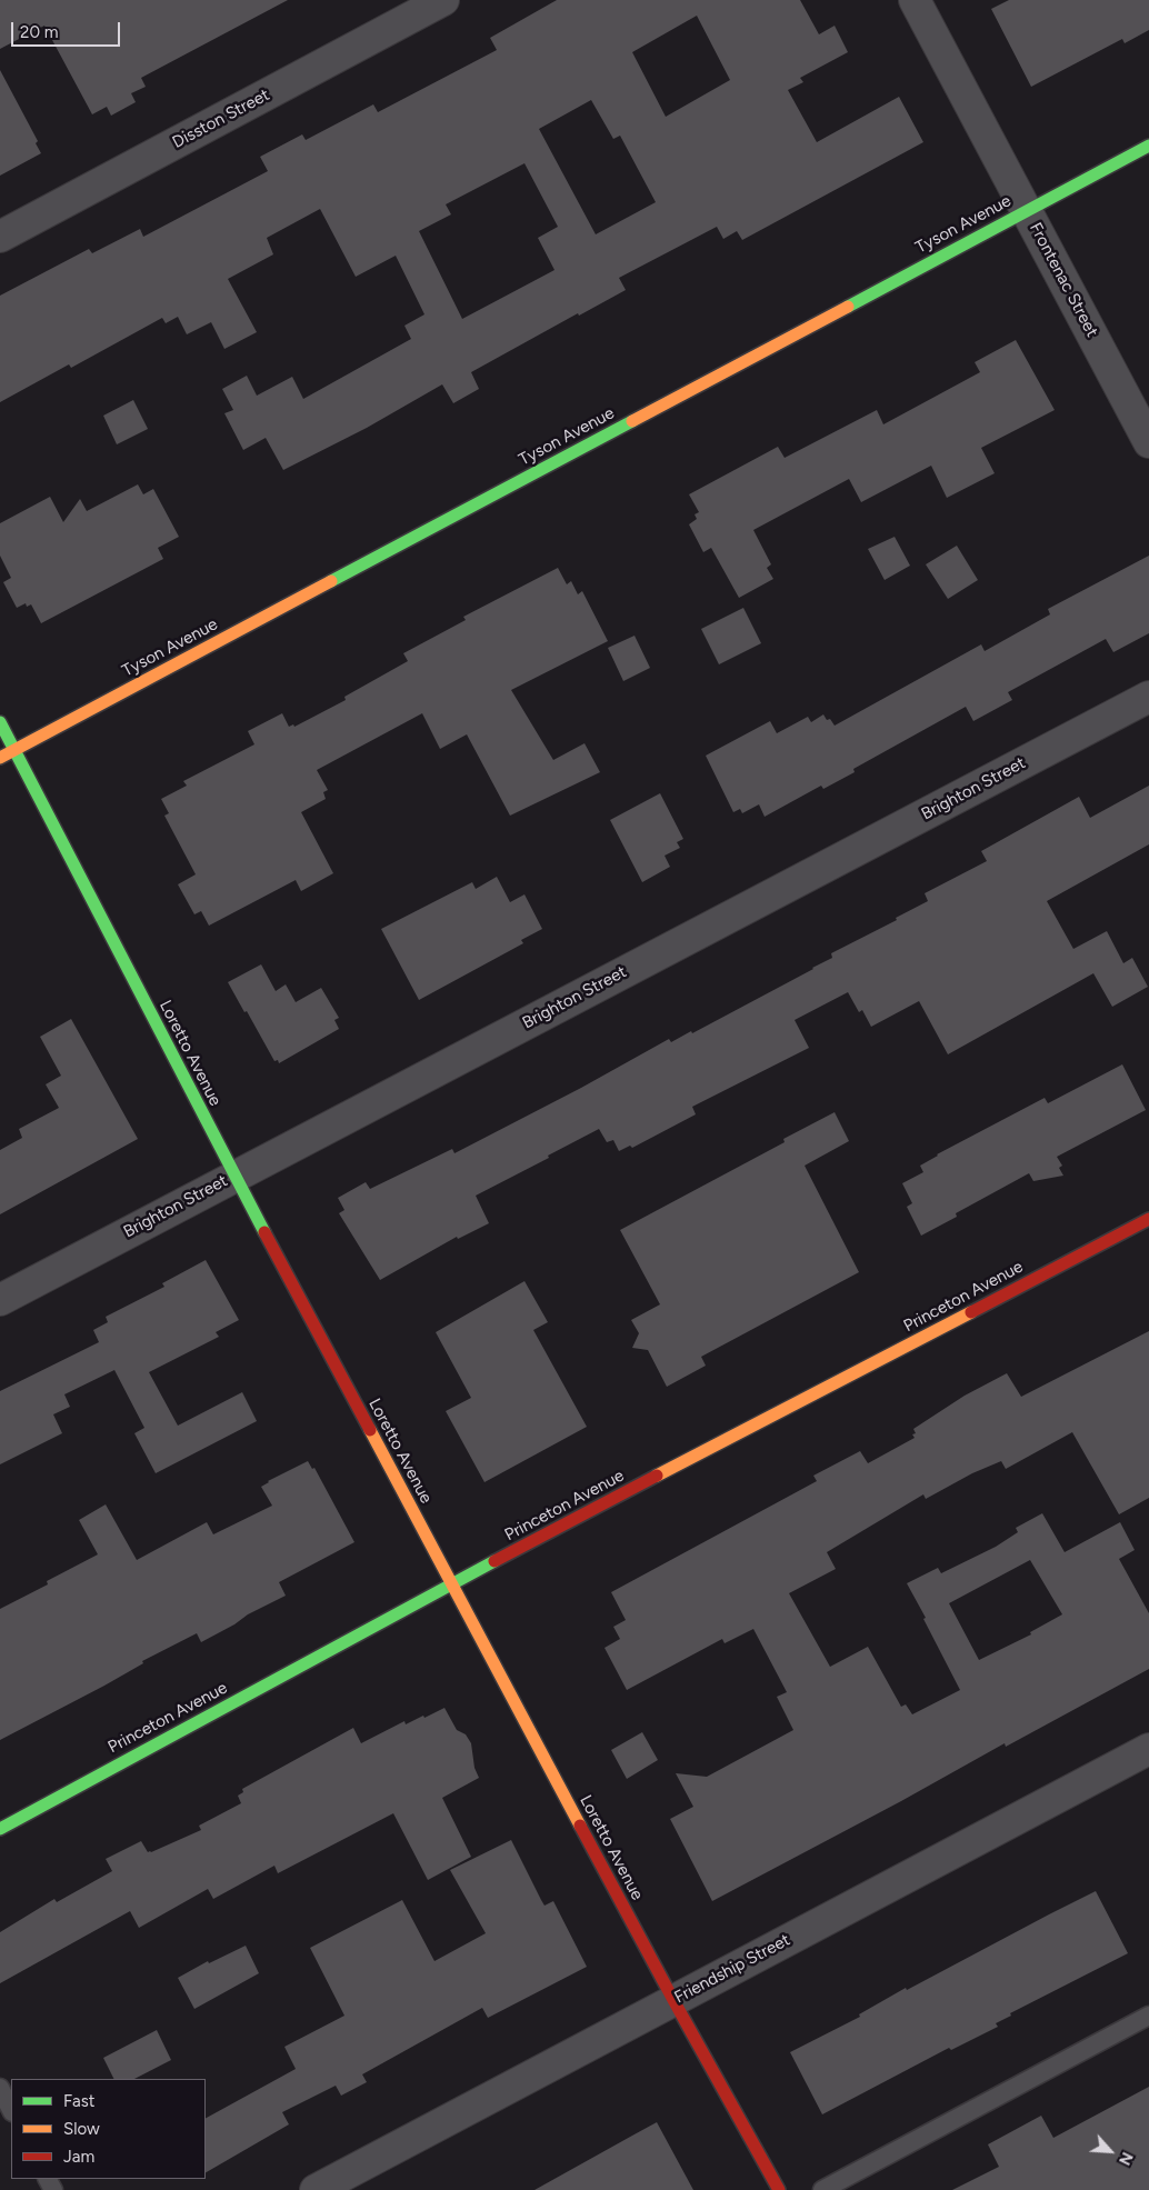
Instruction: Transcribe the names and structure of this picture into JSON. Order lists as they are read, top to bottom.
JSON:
{
  "streets": {
    "street": [
      "Disston Street",
      "Tyson Avenue",
      "Frontenac Street",
      "Brighton Street",
      "Loretto Avenue",
      "Princeton Avenue",
      "Friendship Street"
    ]
  },
  "crossings": [
    ["Tyson Avenue", "Frontenac Street"],
    ["Tyson Avenue", "Loretto Avenue"],
    ["Brighton Street", "Loretto Avenue"],
    ["Loretto Avenue", "Princeton Avenue"],
    ["Loretto Avenue", "Friendship Street"]
  ],
  "legend": ["Fast", "Slow", "Jam"],
  "scale_bar": "20 m",
  "north": "bottom right"
}
